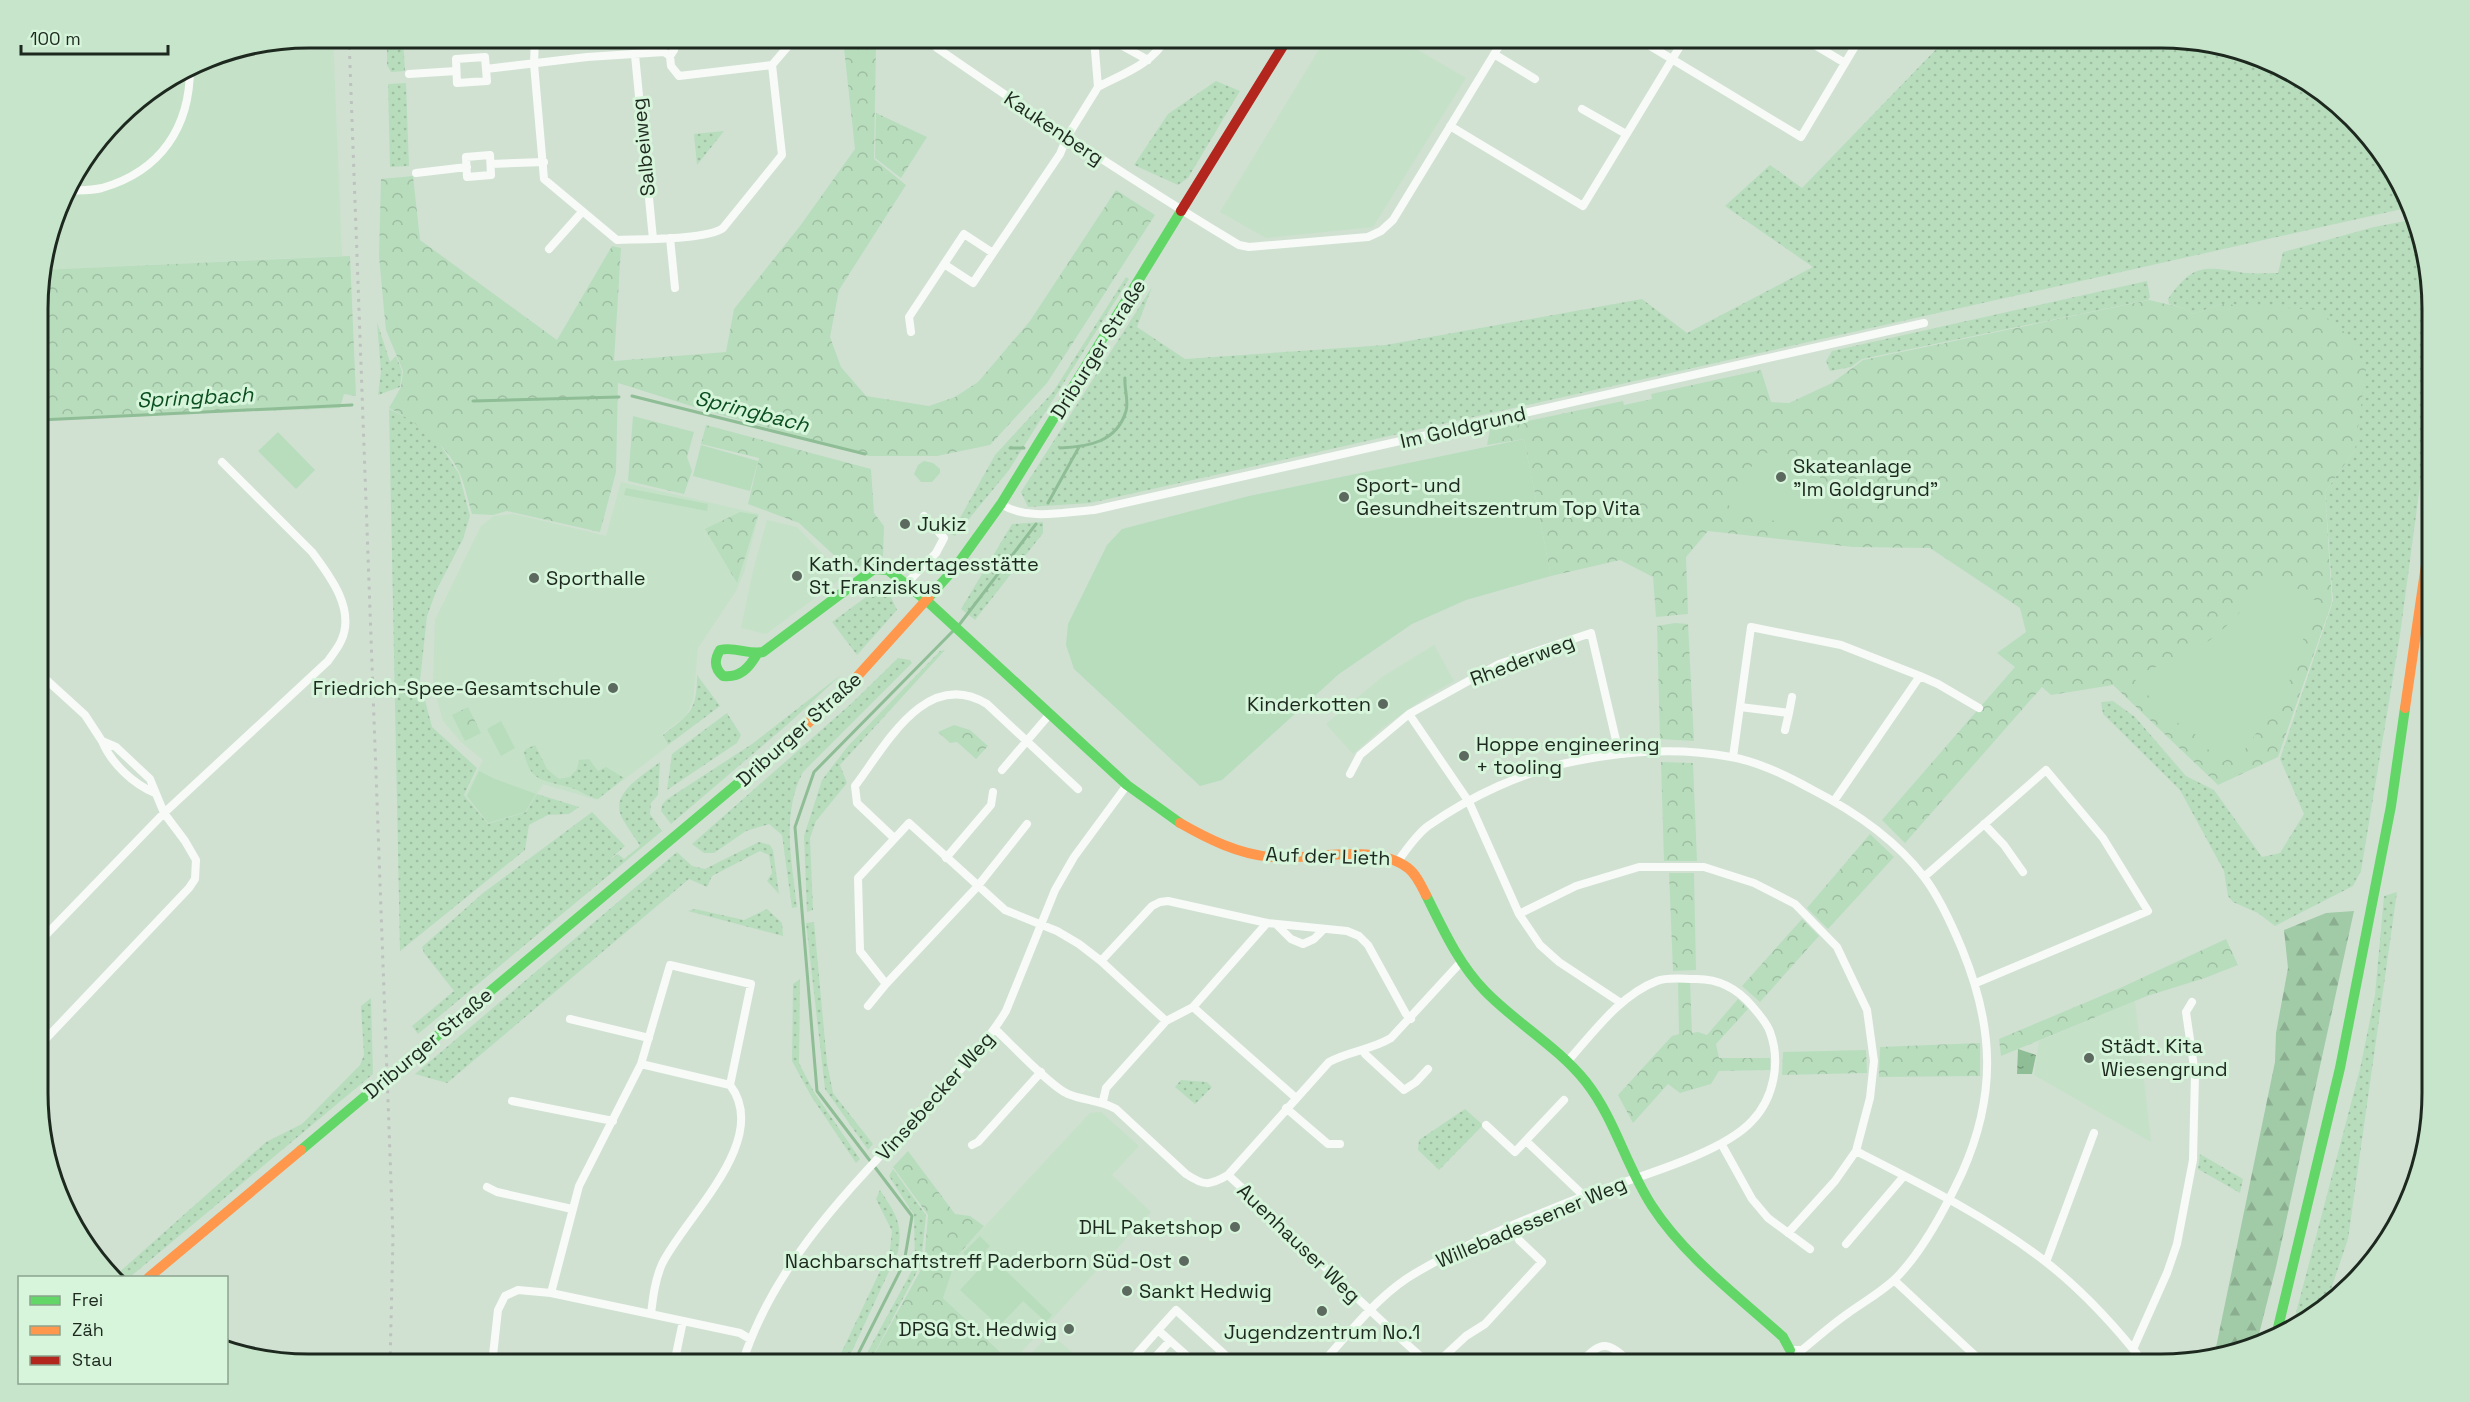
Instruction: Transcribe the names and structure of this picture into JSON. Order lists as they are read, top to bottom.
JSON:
{
  "streets": {
    "main road": ["Driburger Straße", "Auf der Lieth"],
    "street": [
      "Kaukenberg",
      "Salbeiweg",
      "Im Goldgrund",
      "Rhederweg",
      "Vinsebecker Weg",
      "Willebadessener Weg",
      "Auenhauser Weg"
    ]
  },
  "crossings": [
    ["Kaukenberg", "Driburger Straße"],
    ["Driburger Straße", "Im Goldgrund"],
    ["Driburger Straße", "Auf der Lieth"],
    ["Rhederweg", "Auf der Lieth"],
    ["Auf der Lieth", "Vinsebecker Weg"],
    ["Willebadessener Weg", "Auenhauser Weg"]
  ],
  "water": ["Springbach"],
  "places": [
    "Skateanlage \"Im Goldgrund\"",
    "Sport- und Gesundheitszentrum Top Vita",
    "Jukiz",
    "Kath. Kindertagesstätte St. Franziskus",
    "Sporthalle",
    "Friedrich-Spee-Gesamtschule",
    "Kinderkotten",
    "Hoppe engineering + tooling",
    "Städt. Kita Wiesengrund",
    "DHL Paketshop",
    "Nachbarschaftstreff Paderborn Süd-Ost",
    "Sankt Hedwig",
    "Jugendzentrum No.1",
    "DPSG St. Hedwig"
  ],
  "legend": ["Frei", "Zäh", "Stau"],
  "scale_bar": "100 m"
}
